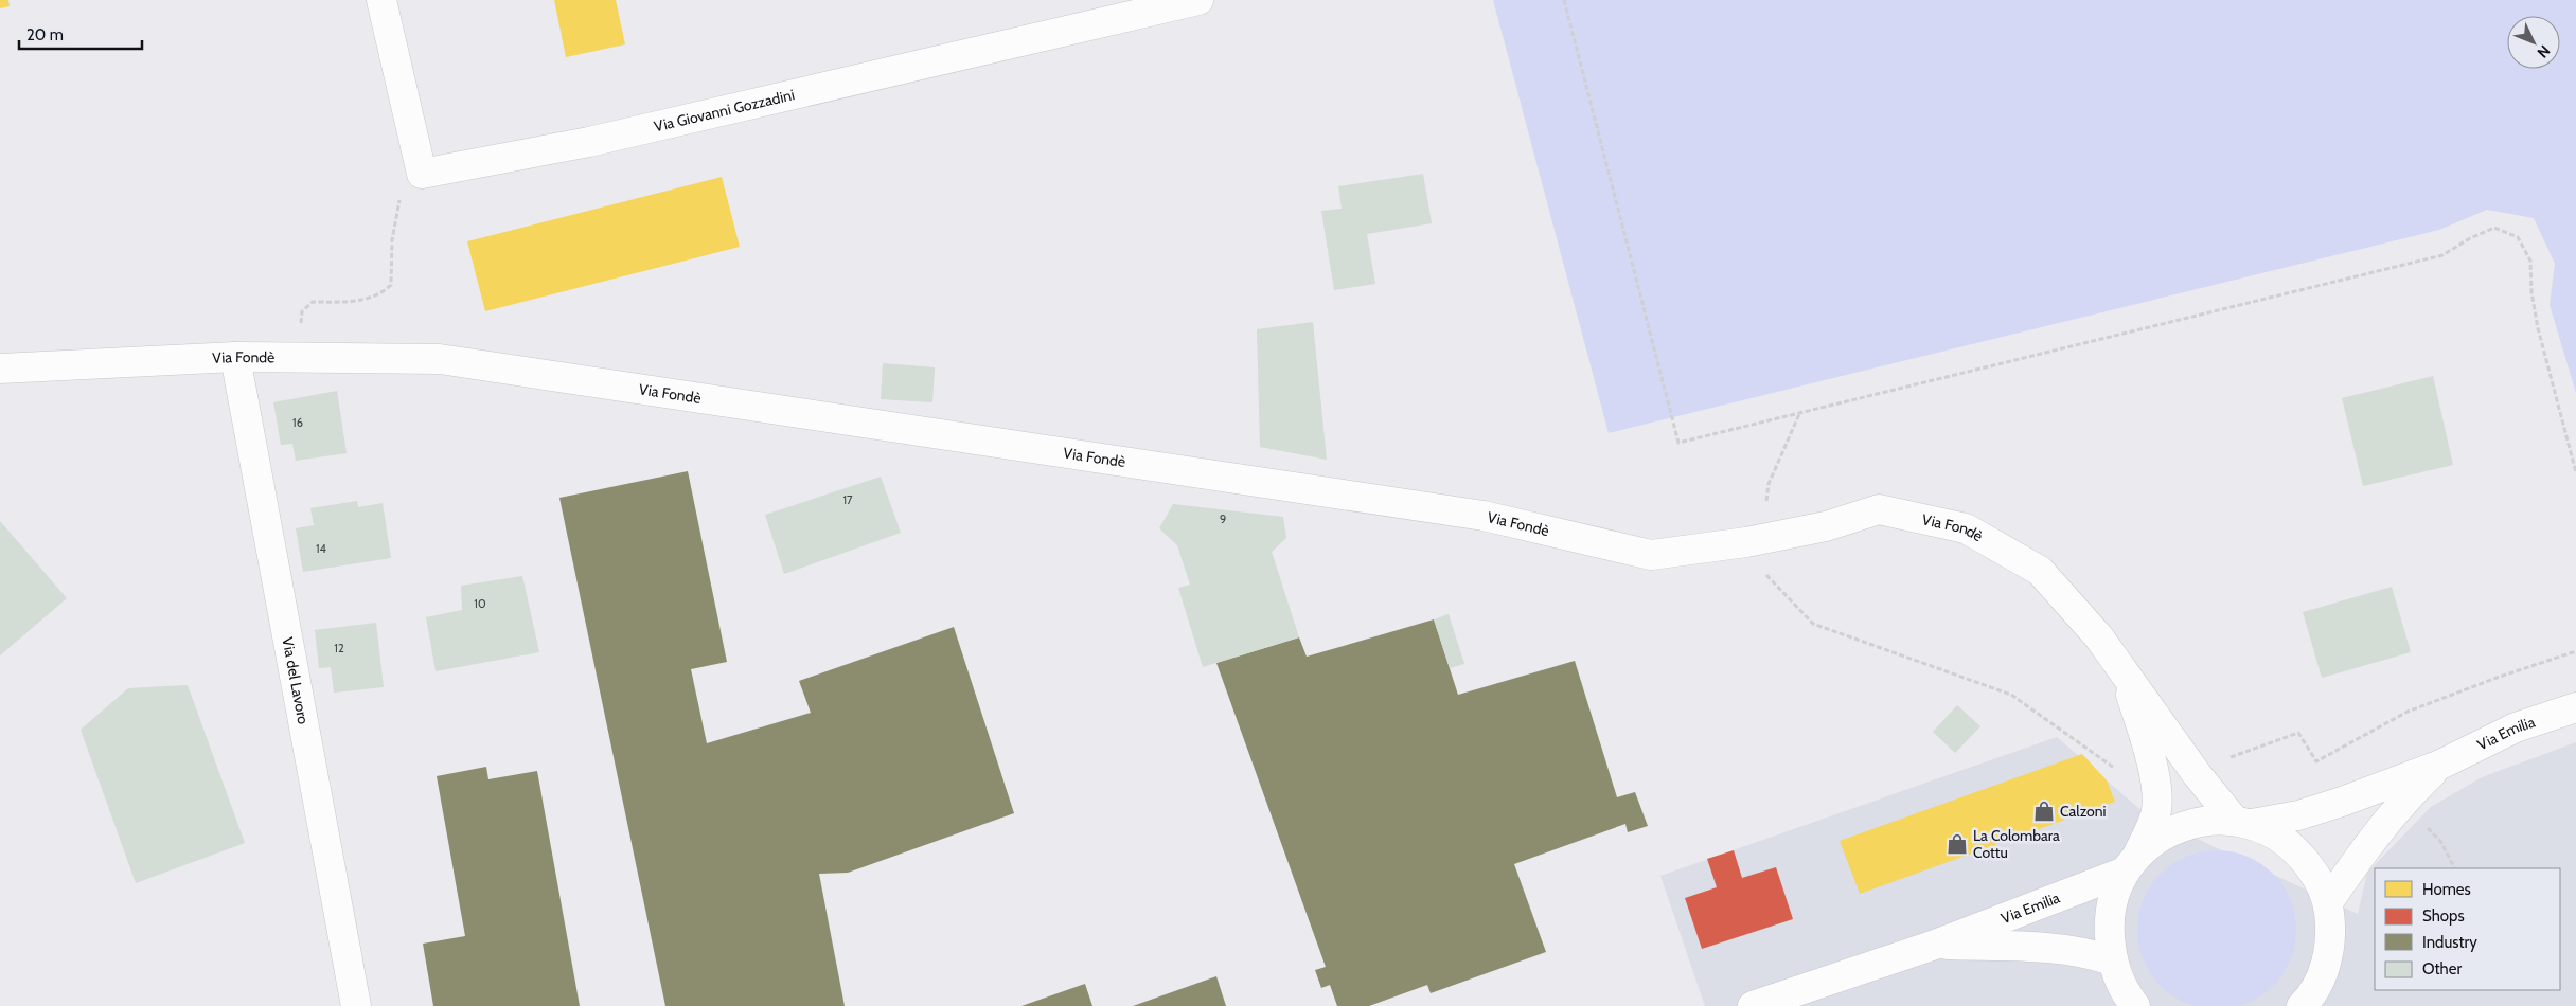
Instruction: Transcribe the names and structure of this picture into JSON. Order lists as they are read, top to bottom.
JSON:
{
  "streets": {
    "street": [
      "Via Giovanni Gozzadini",
      "Via Fondè",
      "Via del Lavoro",
      "Via Emilia"
    ]
  },
  "crossings": [
    ["Via Fondè", "Via del Lavoro"],
    ["Via Fondè", "Via Emilia"]
  ],
  "places": {
    "shop": ["Calzoni", "La Colombara Cottu"]
  },
  "house_numbers": [
    "16",
    "17",
    "9",
    "14",
    "10",
    "12"
  ],
  "legend": [
    "Homes",
    "Shops",
    "Industry",
    "Other"
  ],
  "scale_bar": "20 m",
  "north": "bottom right"
}
